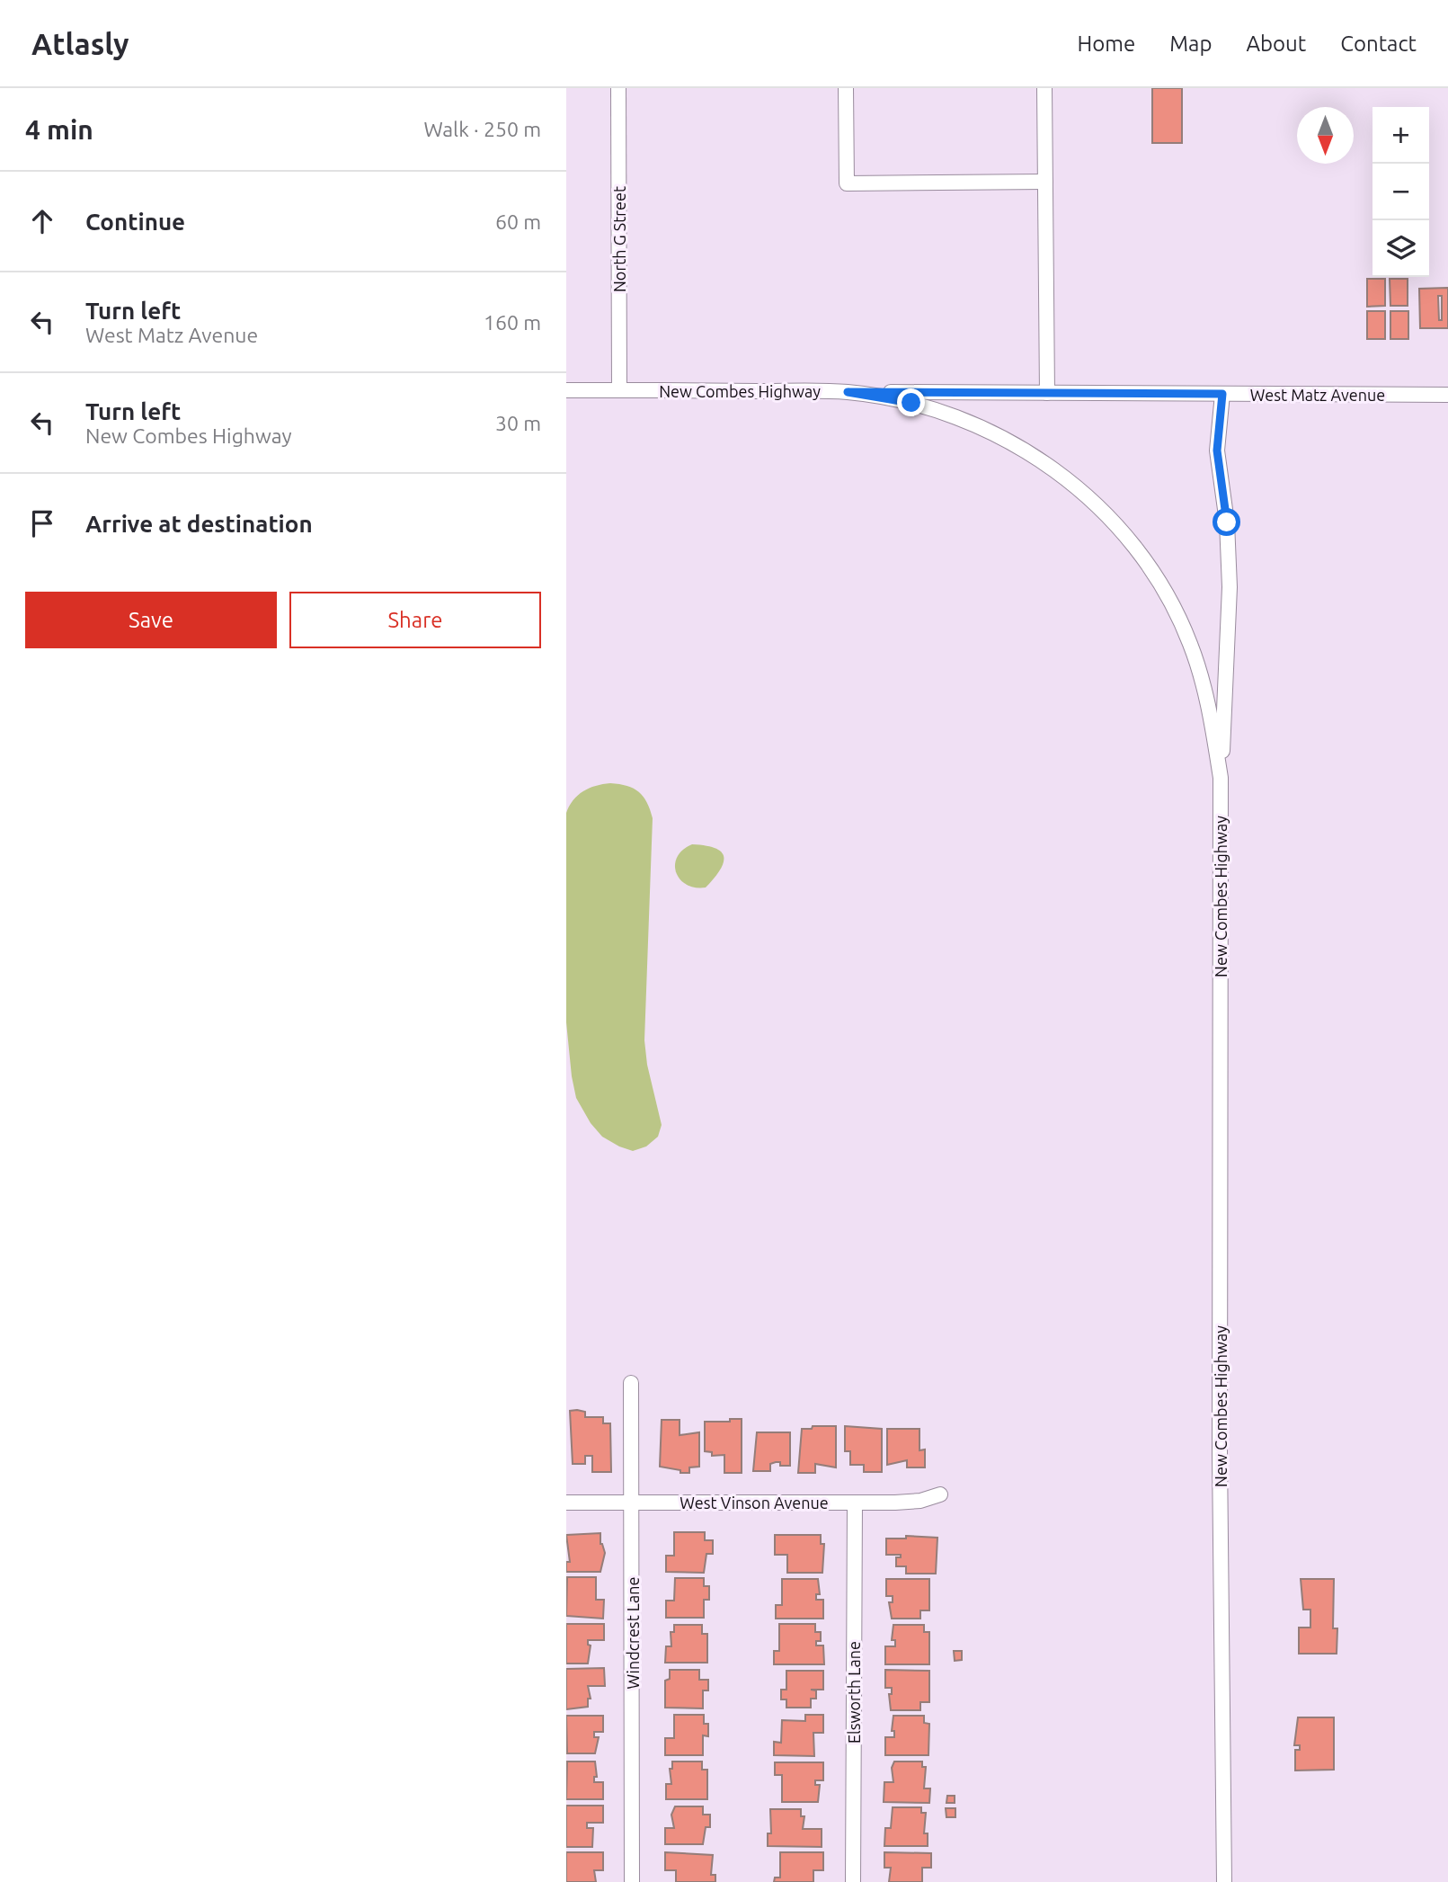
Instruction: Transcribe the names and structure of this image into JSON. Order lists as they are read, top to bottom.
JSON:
{
  "streets": {
    "street": [
      "North G Street",
      "New Combes Highway",
      "West Matz Avenue",
      "West Vinson Avenue",
      "Windcrest Lane",
      "Elsworth Lane"
    ]
  },
  "crossings": [
    ["North G Street", "New Combes Highway"],
    ["New Combes Highway", "West Matz Avenue"],
    ["West Vinson Avenue", "Windcrest Lane"],
    ["West Vinson Avenue", "Elsworth Lane"]
  ],
  "north": "bottom",
  "page": {
    "header": "Atlasly",
    "nav": [
      "Home",
      "Map",
      "About",
      "Contact"
    ],
    "heading": ["4 min", "Walk · 250 m"],
    "map_buttons": ["+", "−"],
    "list": [
      ["Continue", "60 m"],
      ["Turn left", "West Matz Avenue", "160 m"],
      ["Turn left", "New Combes Highway", "30 m"],
      "Arrive at destination"
    ],
    "buttons": ["Save", "Share"]
  }
}
